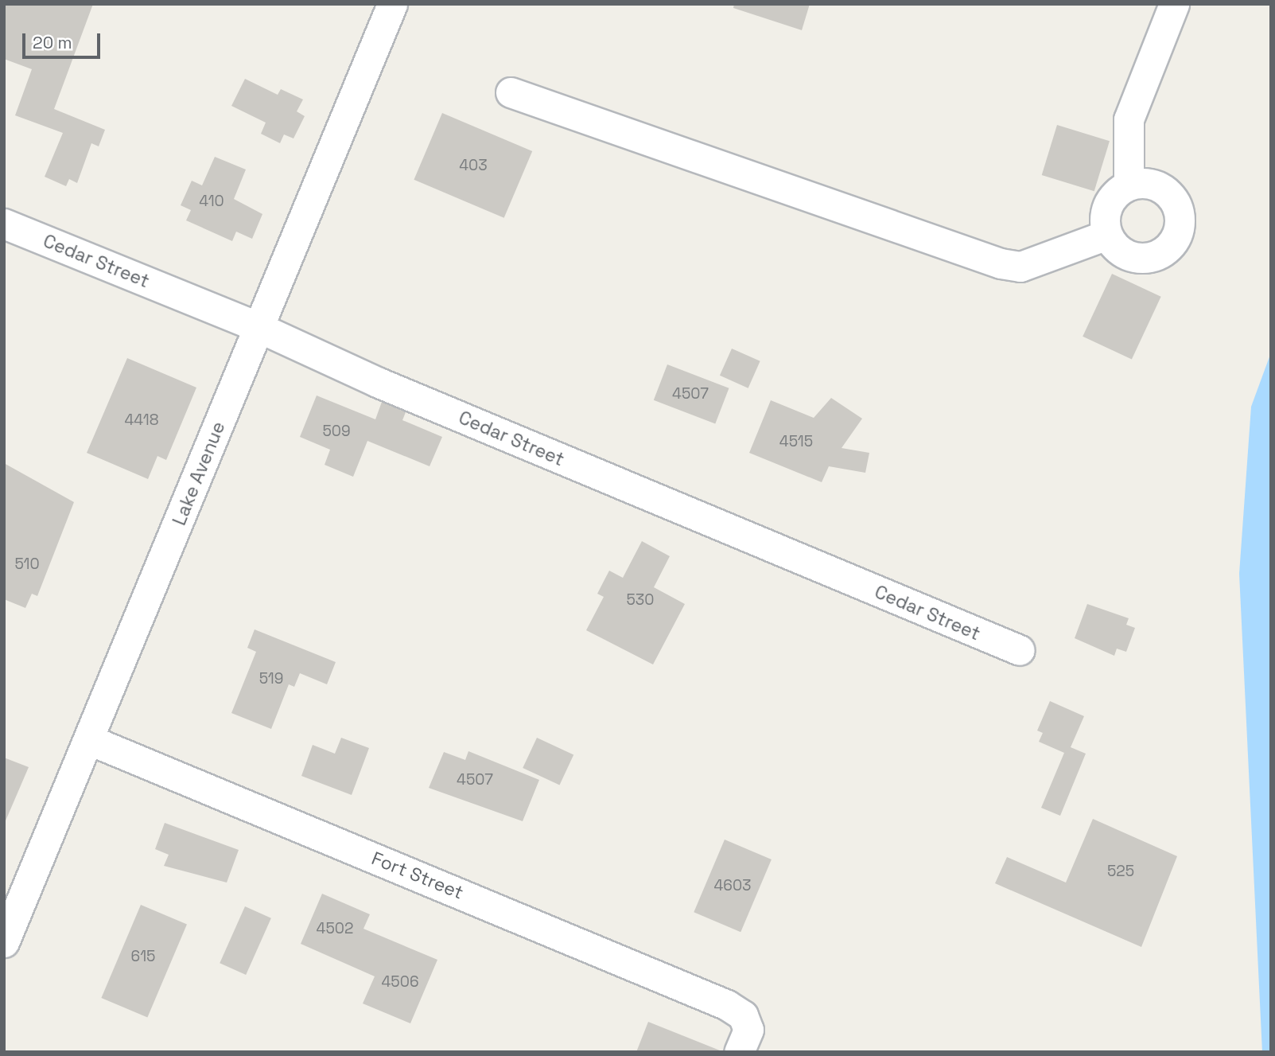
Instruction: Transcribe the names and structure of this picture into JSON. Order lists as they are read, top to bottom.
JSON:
{
  "streets": {
    "street": ["Cedar Street", "Lake Avenue", "Fort Street"]
  },
  "crossings": [
    ["Cedar Street", "Lake Avenue"],
    ["Lake Avenue", "Fort Street"]
  ],
  "house_numbers": [
    "403",
    "410",
    "4507",
    "4418",
    "509",
    "4515",
    "510",
    "530",
    "519",
    "4507",
    "525",
    "4603",
    "4502",
    "615",
    "4506"
  ],
  "scale_bar": "20 m"
}
